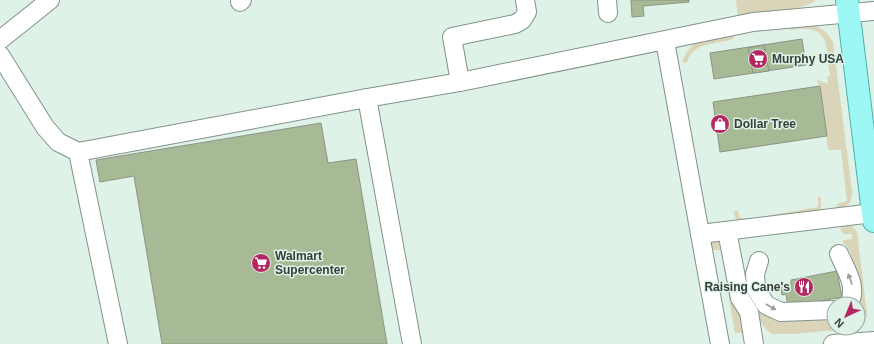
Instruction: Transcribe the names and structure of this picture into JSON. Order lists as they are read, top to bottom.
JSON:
{
  "places": {
    "supermarket": ["Murphy USA", "Walmart Supercenter"],
    "shop": ["Dollar Tree"],
    "restaurant": ["Raising Cane's"]
  },
  "north": "bottom left"
}
